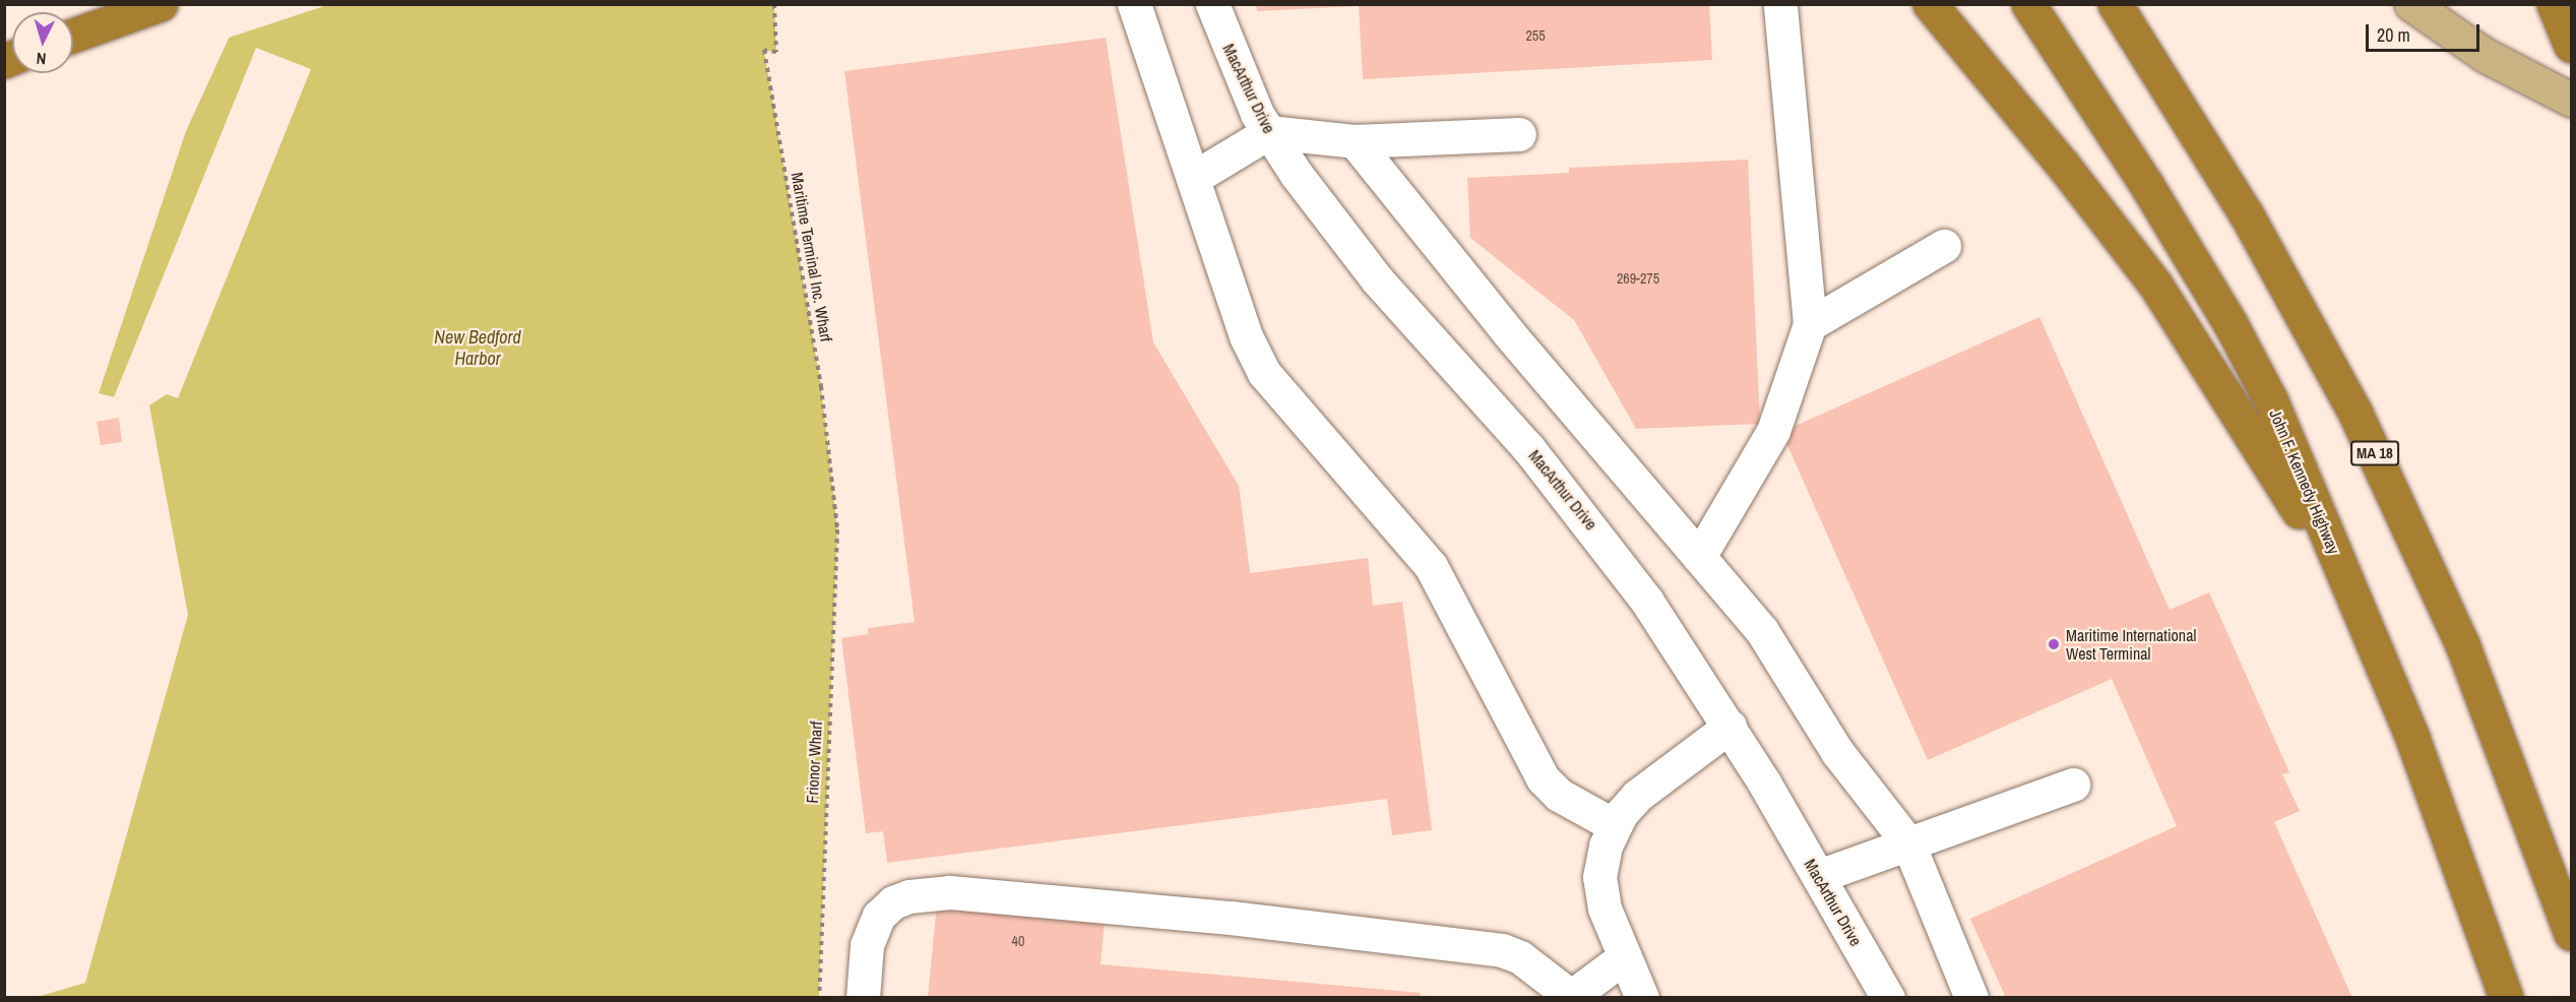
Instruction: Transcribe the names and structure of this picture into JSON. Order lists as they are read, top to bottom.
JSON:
{
  "streets": {
    "highway": ["MA 18", "John F. Kennedy Highway"],
    "street": ["MacArthur Drive"],
    "path": ["Maritime Terminal Inc. Wharf", "Frionor Wharf"]
  },
  "crossings": [
    ["Maritime Terminal Inc. Wharf", "Frionor Wharf"]
  ],
  "water": ["New Bedford Harbor"],
  "places": ["Maritime International West Terminal"],
  "house_numbers": ["255", "269-275", "40"],
  "scale_bar": "20 m",
  "north": "bottom"
}
